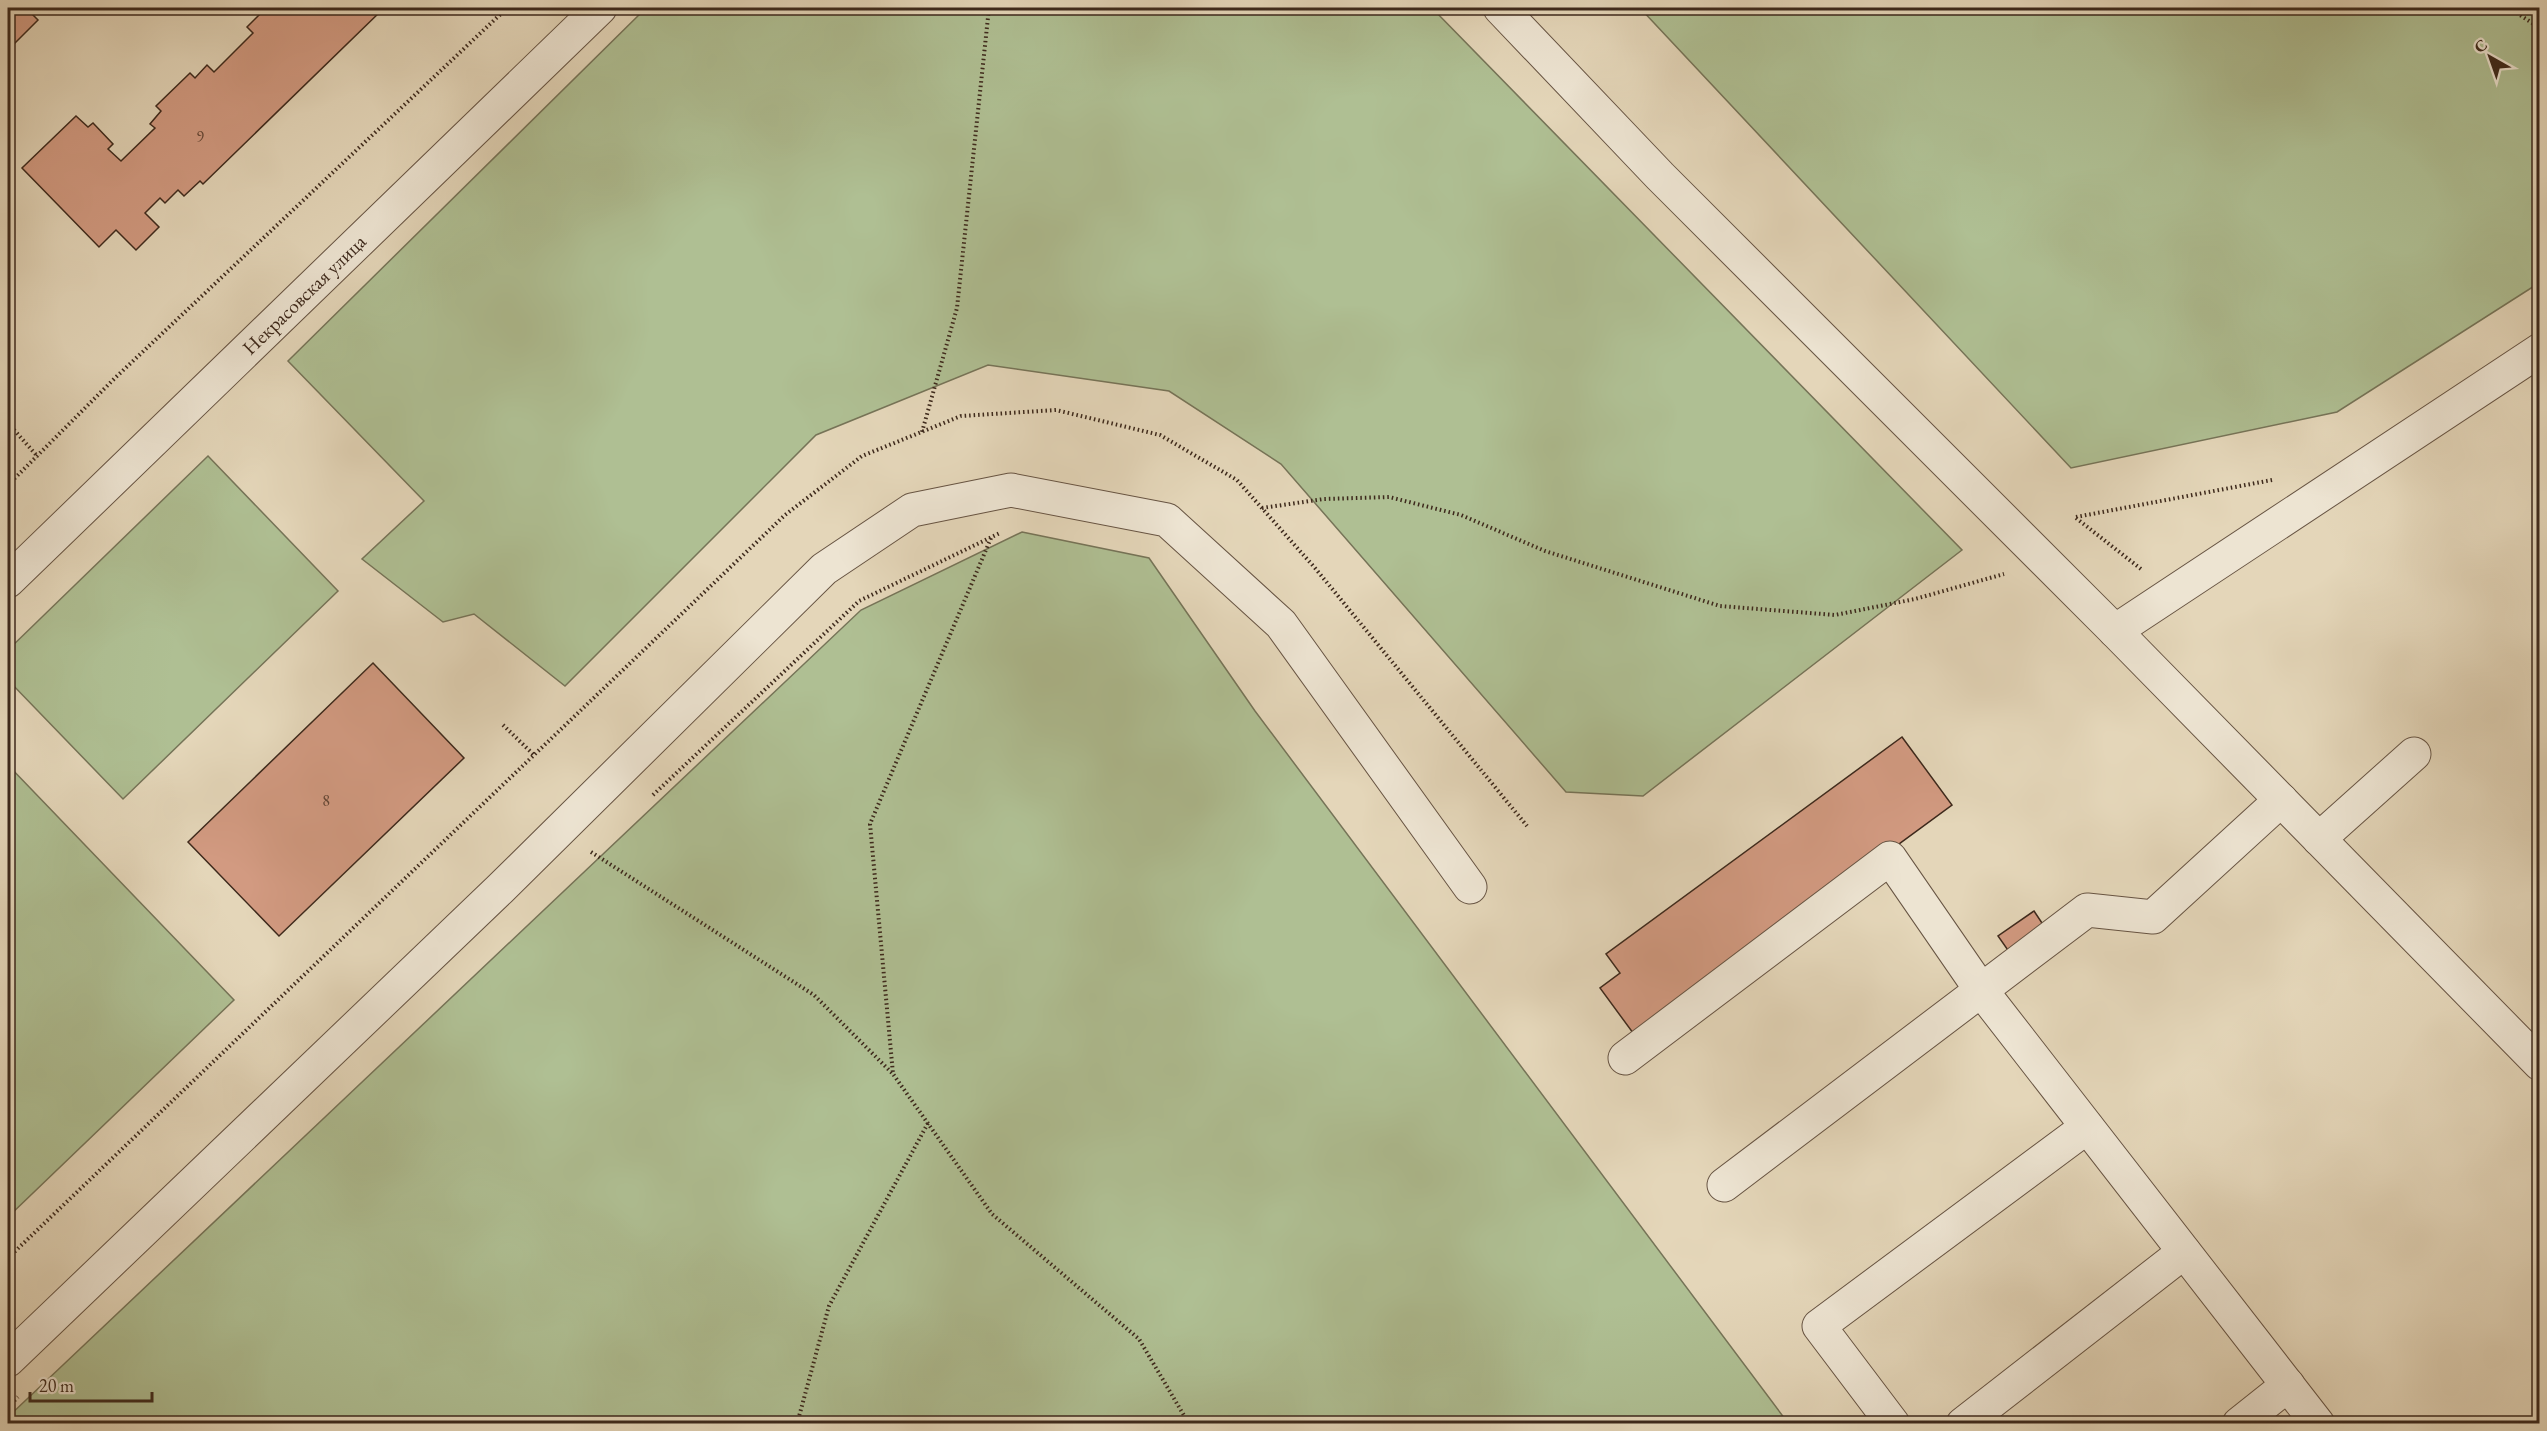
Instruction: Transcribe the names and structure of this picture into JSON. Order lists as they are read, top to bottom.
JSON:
{
  "streets": {
    "street": ["Некрасовская улица"]
  },
  "house_numbers": ["9", "8"],
  "scale_bar": "20 m",
  "north": "top left"
}
